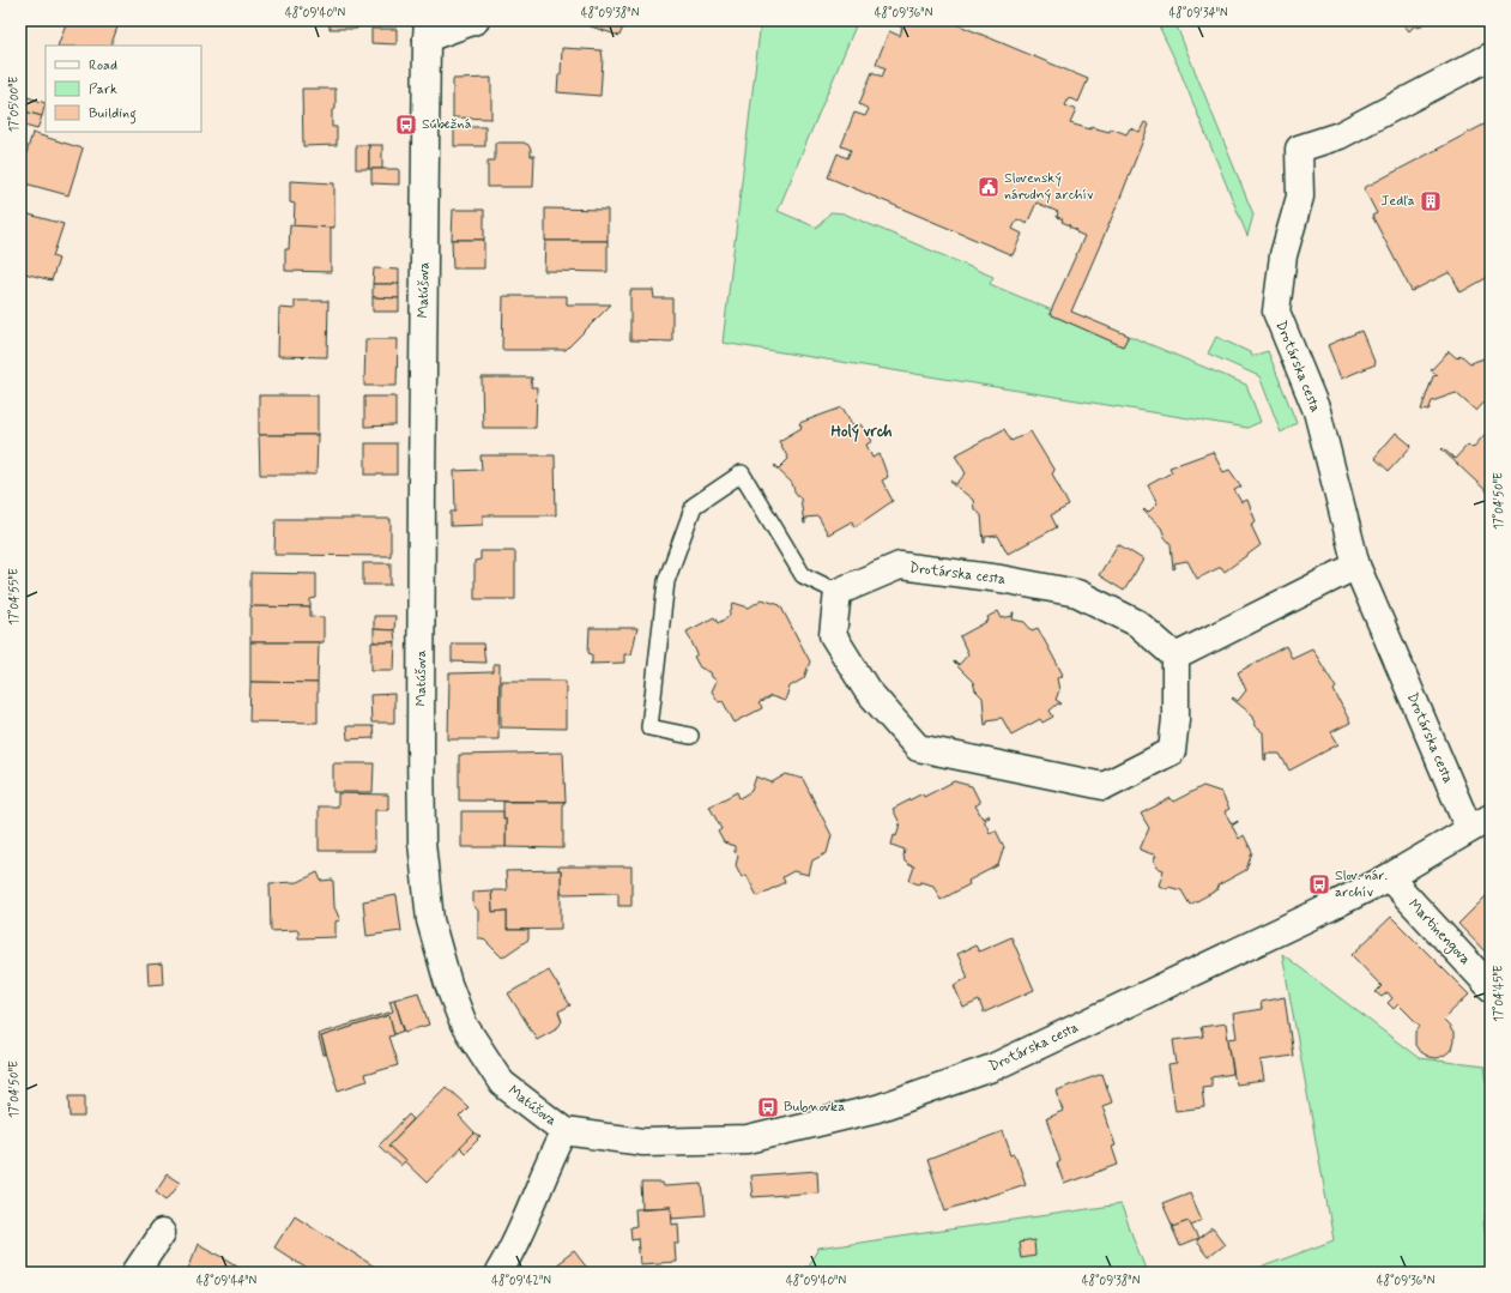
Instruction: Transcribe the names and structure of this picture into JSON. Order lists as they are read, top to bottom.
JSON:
{
  "streets": {
    "street": ["Matúšova", "Drotárska cesta", "Martinengova"]
  },
  "crossings": [
    ["Matúšova", "Drotárska cesta"],
    ["Drotárska cesta", "Martinengova"]
  ],
  "districts": ["Holý vrch"],
  "places": {
    "bus stop": ["Súbežná", "Slov. nár. archív", "Bubnovka"],
    "public building": ["Slovenský národný archív"],
    "building": ["Jedľa"]
  },
  "legend": ["Road", "Park", "Building"],
  "coordinates": [
    "48°09'40\"N",
    "48°09'38\"N",
    "48°09'36\"N",
    "48°09'34\"N",
    "17°05'00\"E",
    "17°04'50\"E",
    "17°04'55\"E",
    "17°04'45\"E",
    "48°09'44\"N",
    "48°09'42\"N"
  ]
}
